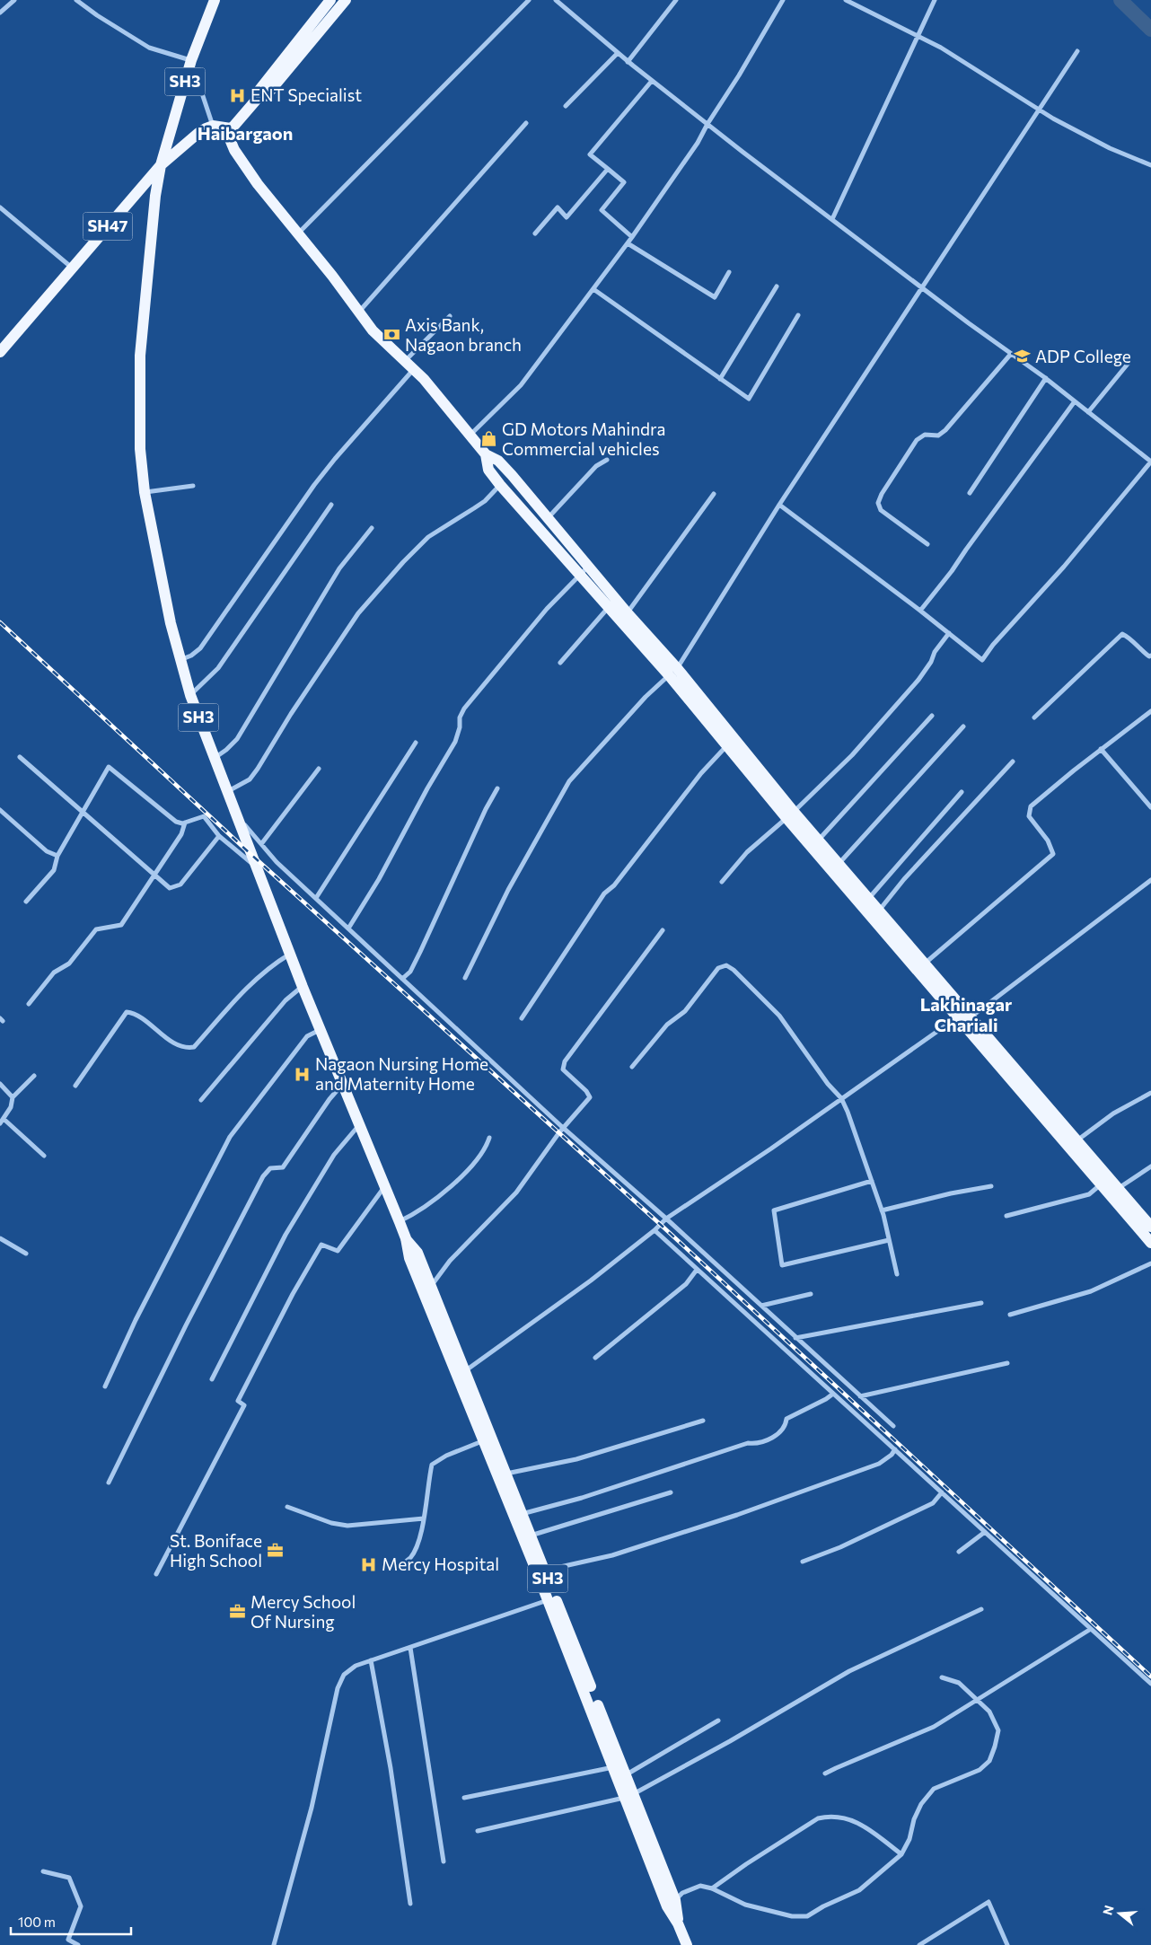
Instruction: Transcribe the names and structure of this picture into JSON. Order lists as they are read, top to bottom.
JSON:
{
  "streets": {
    "main road": ["SH3", "SH47"]
  },
  "crossings": [
    ["SH3", "SH47"]
  ],
  "districts": ["Haibargaon", "Lakhinagar Chariali"],
  "places": {
    "hospital": ["ENT Specialist", "Nagaon Nursing Home and Maternity Home", "Mercy Hospital"],
    "bank": ["Axis Bank, Nagaon branch"],
    "school or university": ["ADP College"],
    "shop": ["GD Motors Mahindra Commercial vehicles"],
    "office": ["St. Boniface High School", "Mercy School Of Nursing"]
  },
  "scale_bar": "100 m",
  "north": "left"
}
